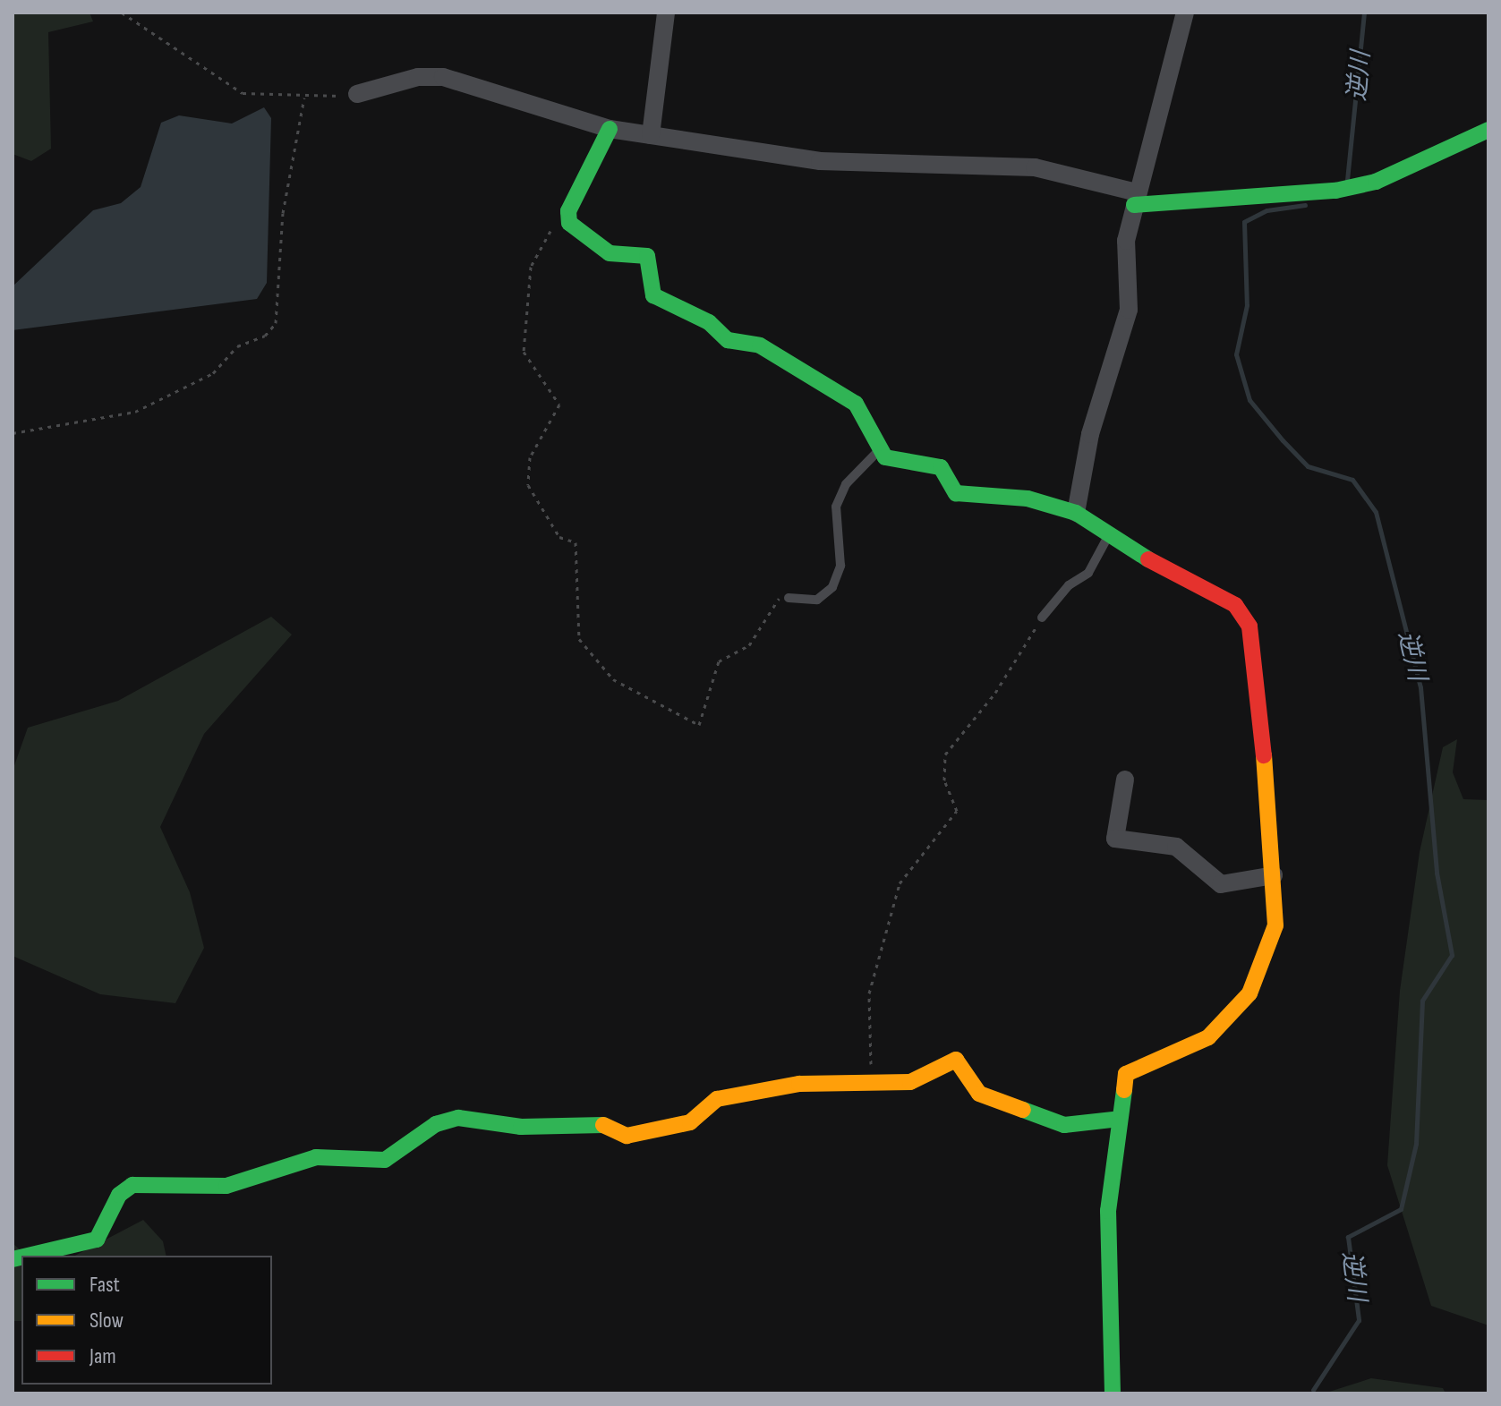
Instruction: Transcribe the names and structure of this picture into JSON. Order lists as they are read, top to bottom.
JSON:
{
  "water": ["逆川"],
  "legend": ["Fast", "Slow", "Jam"]
}
